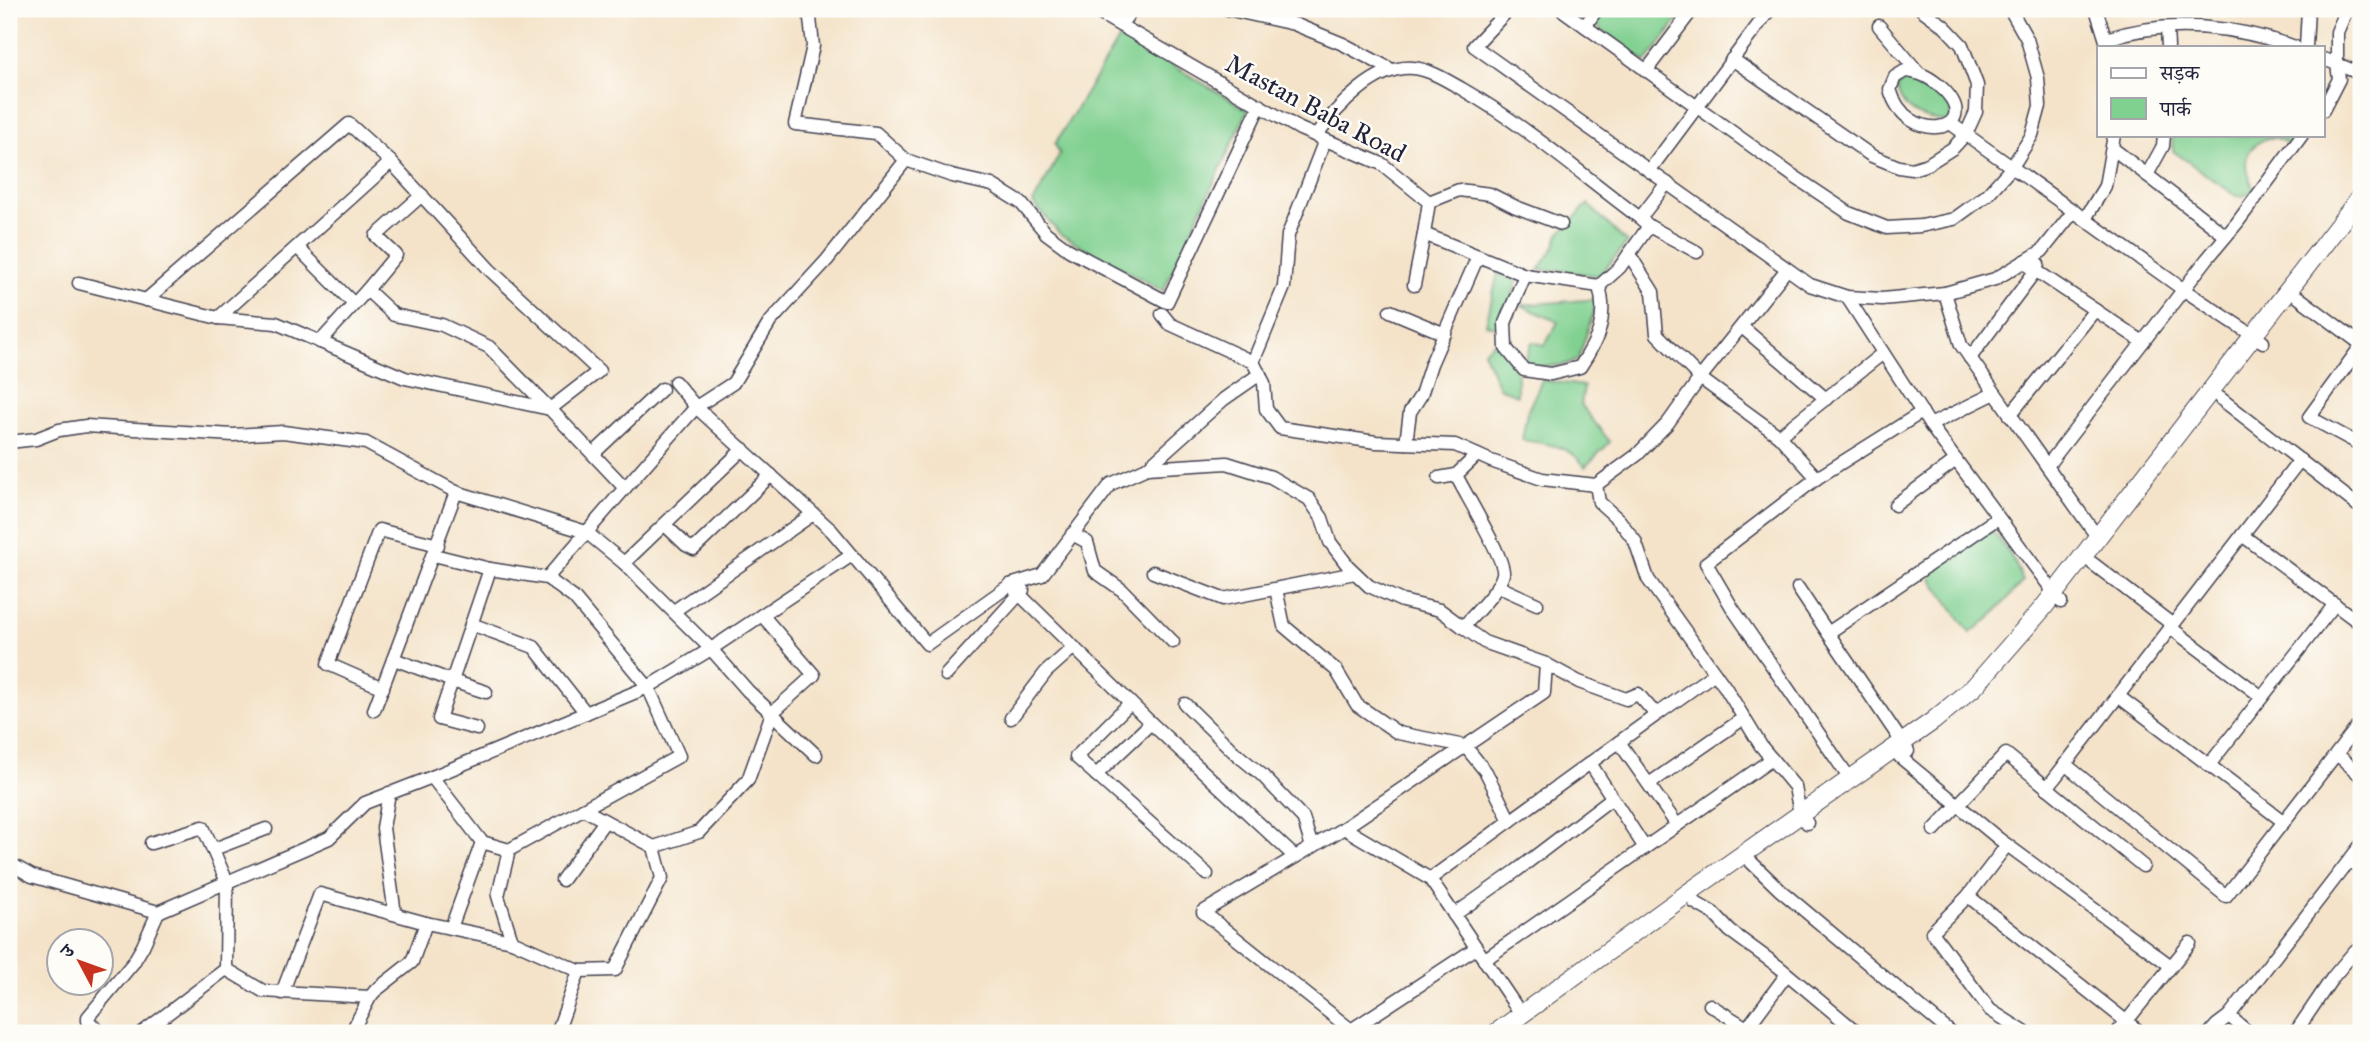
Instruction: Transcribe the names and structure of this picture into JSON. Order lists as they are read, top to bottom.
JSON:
{
  "streets": {
    "street": ["Mastan Baba Road"]
  },
  "legend": ["सड़क", "पार्क"],
  "north": "top left"
}
